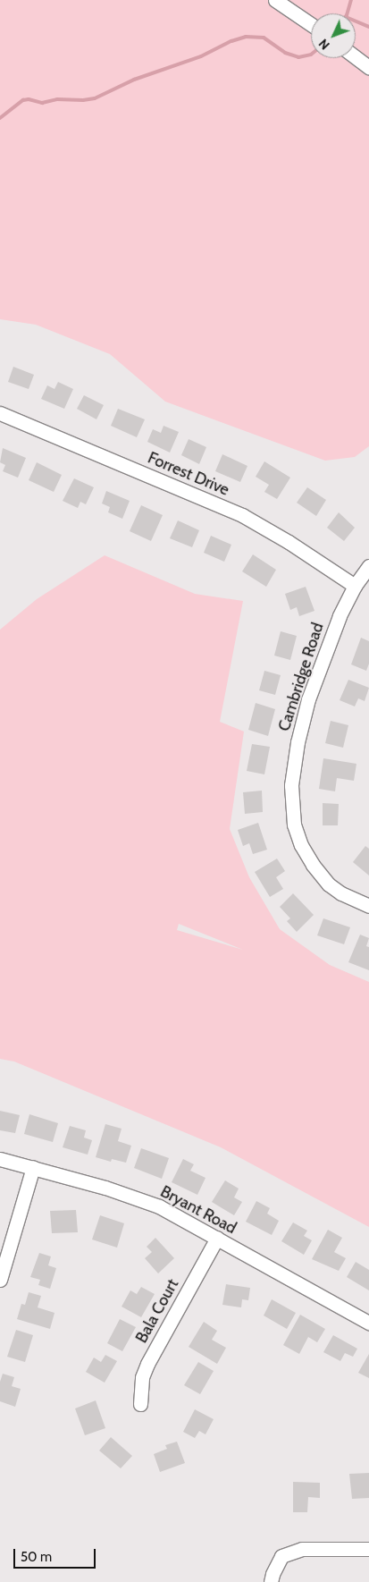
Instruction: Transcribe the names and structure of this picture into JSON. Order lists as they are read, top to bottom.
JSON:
{
  "streets": {
    "street": [
      "Forrest Drive",
      "Cambridge Road",
      "Bryant Road",
      "Bala Court"
    ]
  },
  "crossings": [
    ["Forrest Drive", "Cambridge Road"],
    ["Bryant Road", "Bala Court"]
  ],
  "scale_bar": "50 m",
  "north": "bottom left"
}
